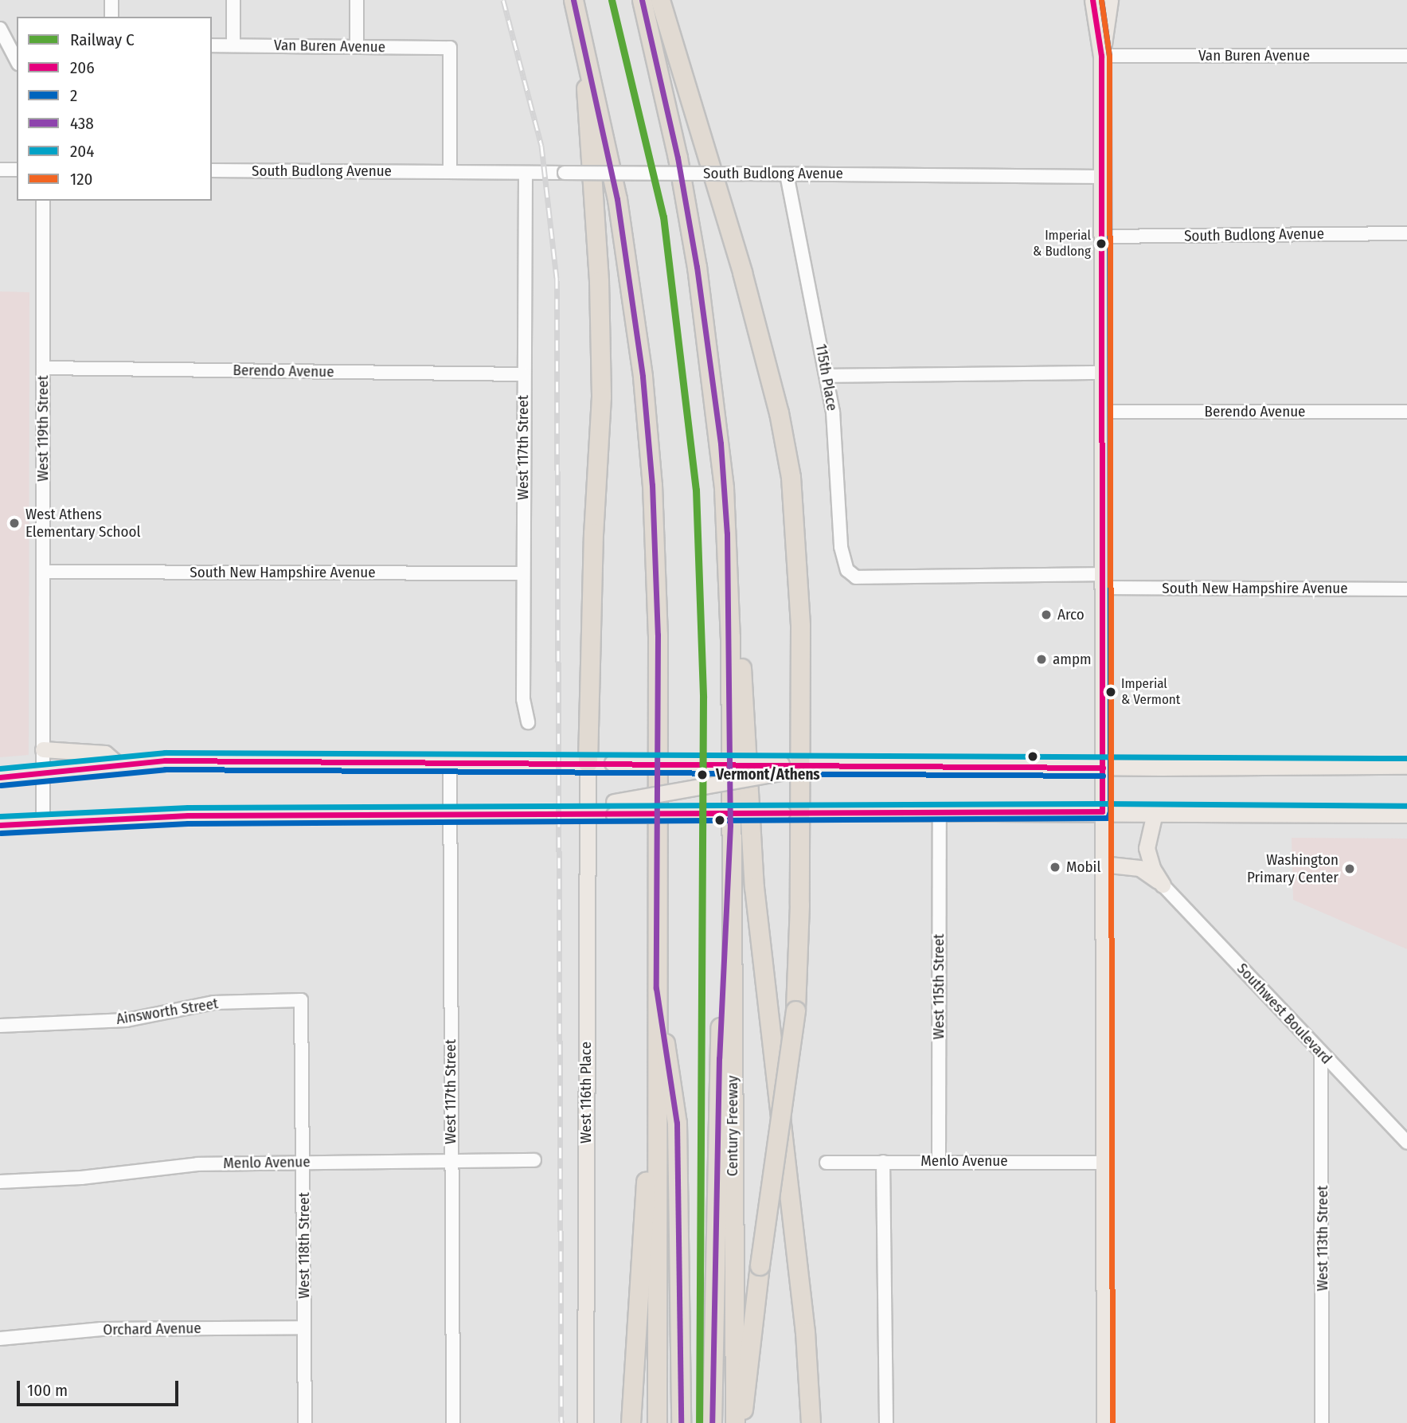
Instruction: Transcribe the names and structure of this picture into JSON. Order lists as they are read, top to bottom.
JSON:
{
  "streets": {
    "highway": ["Century Freeway"],
    "main road": ["West 116th Place"],
    "street": [
      "Van Buren Avenue",
      "South Budlong Avenue",
      "Berendo Avenue",
      "115th Place",
      "West 119th Street",
      "West 117th Street",
      "South New Hampshire Avenue",
      "West 115th Street",
      "Ainsworth Street",
      "Southwest Boulevard",
      "Menlo Avenue",
      "West 113th Street",
      "West 118th Street",
      "Orchard Avenue"
    ]
  },
  "crossings": [
    ["Van Buren Avenue", "South Budlong Avenue"],
    ["South Budlong Avenue", "115th Place"],
    ["South Budlong Avenue", "West 117th Street"],
    ["Berendo Avenue", "West 119th Street"],
    ["Berendo Avenue", "West 117th Street"],
    ["115th Place", "South New Hampshire Avenue"],
    ["West 119th Street", "South New Hampshire Avenue"],
    ["West 117th Street", "South New Hampshire Avenue"],
    ["West 117th Street", "Menlo Avenue"],
    ["West 115th Street", "Menlo Avenue"],
    ["Ainsworth Street", "West 118th Street"],
    ["Southwest Boulevard", "West 113th Street"],
    ["Menlo Avenue", "West 118th Street"],
    ["West 118th Street", "Orchard Avenue"]
  ],
  "places": [
    "Imperial & Budlong",
    "West Athens Elementary School",
    "Arco",
    "ampm",
    "Imperial & Vermont",
    "Vermont/Athens",
    "Mobil",
    "Washington Primary Center"
  ],
  "lines": [
    "rail line C",
    "transit line 206",
    "transit line 2",
    "transit line 438",
    "transit line 120",
    "transit line 204"
  ],
  "legend": [
    "Railway C",
    "206",
    "2",
    "438",
    "204",
    "120"
  ],
  "scale_bar": "100 m"
}
